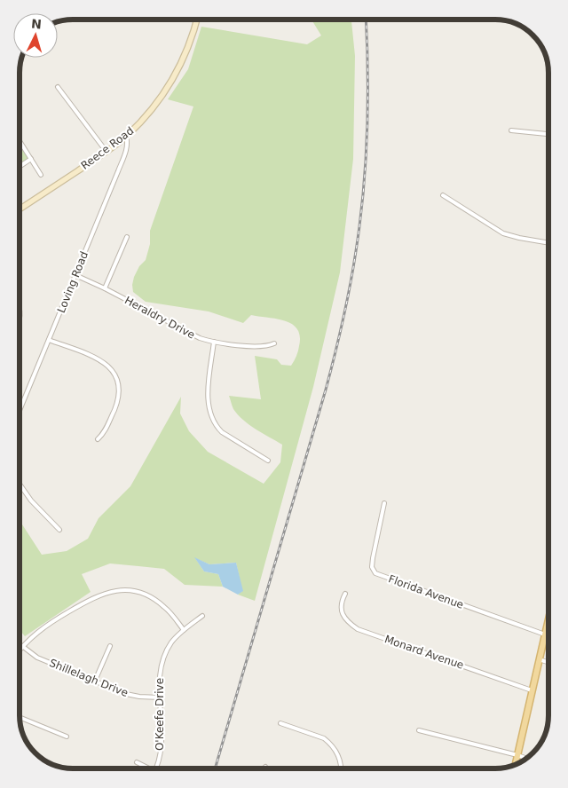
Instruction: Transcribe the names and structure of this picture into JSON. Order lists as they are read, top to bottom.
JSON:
{
  "streets": {
    "main road": ["Reece Road"],
    "street": [
      "Loving Road",
      "Heraldry Drive",
      "Florida Avenue",
      "Monard Avenue",
      "Shillelagh Drive",
      "O'Keefe Drive"
    ]
  },
  "crossings": [
    ["Reece Road", "Loving Road"],
    ["Loving Road", "Heraldry Drive"],
    ["Shillelagh Drive", "O'Keefe Drive"]
  ],
  "north": "top"
}
